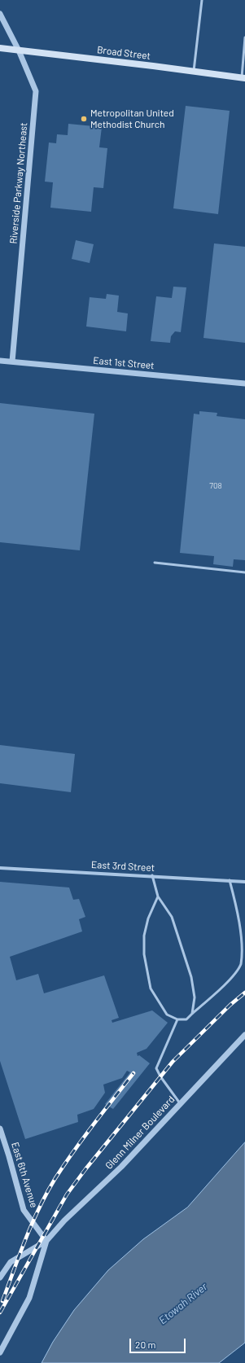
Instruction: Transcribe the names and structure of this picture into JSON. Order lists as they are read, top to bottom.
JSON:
{
  "streets": {
    "main road": ["Broad Street"],
    "street": [
      "Riverside Parkway Northeast",
      "East 1st Street",
      "East 3rd Street",
      "Glenn Milner Boulevard",
      "East 6th Avenue"
    ]
  },
  "crossings": [
    ["Broad Street", "Riverside Parkway Northeast"],
    ["Riverside Parkway Northeast", "East 1st Street"],
    ["Glenn Milner Boulevard", "East 6th Avenue"]
  ],
  "water": ["Etowah River"],
  "places": ["Metropolitan United Methodist Church"],
  "house_numbers": ["708"],
  "scale_bar": "20 m"
}
